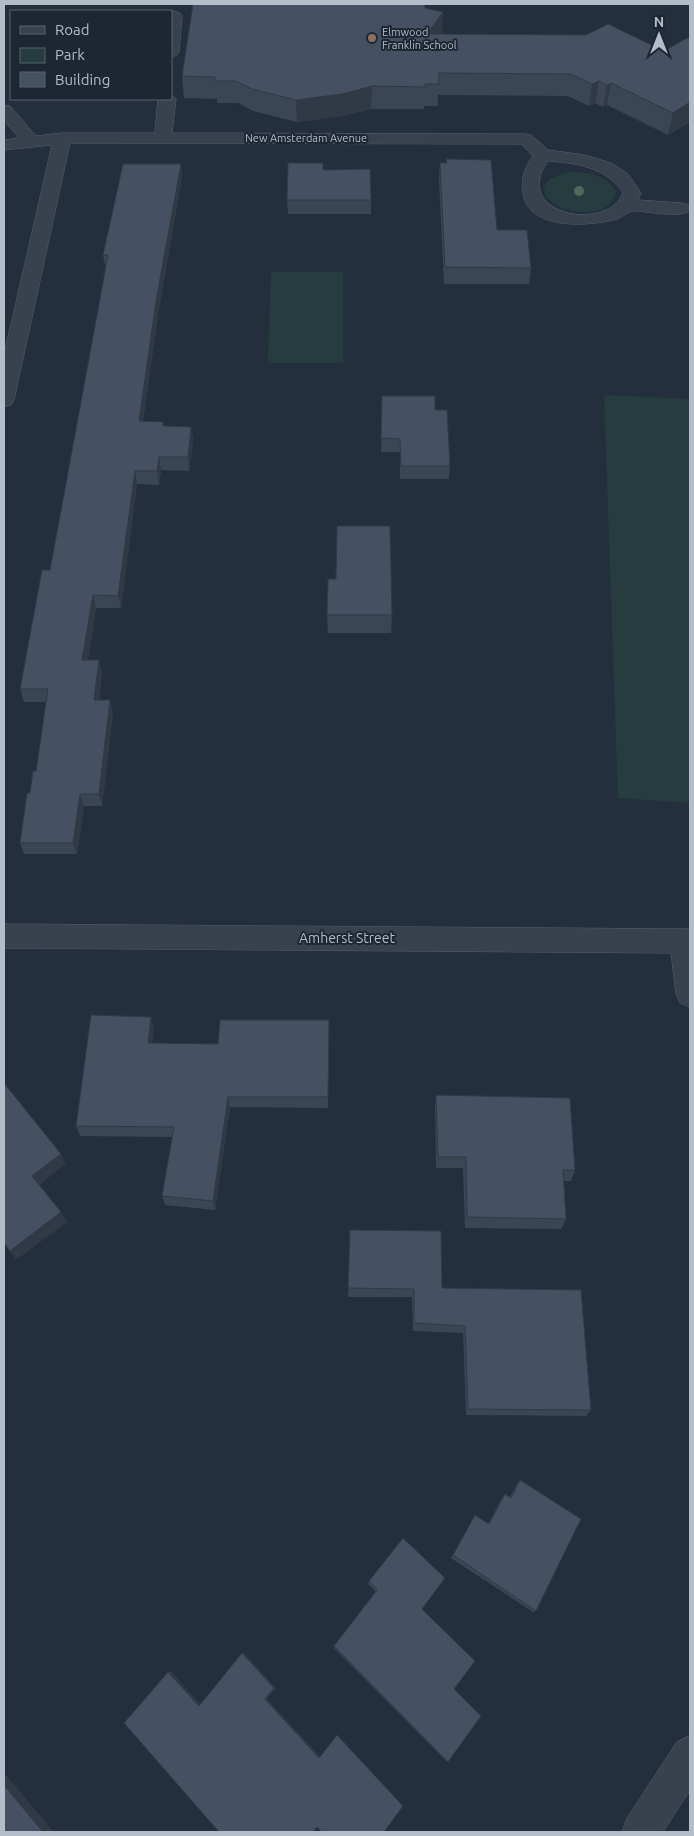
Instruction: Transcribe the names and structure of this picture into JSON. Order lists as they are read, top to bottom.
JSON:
{
  "streets": {
    "street": ["New Amsterdam Avenue", "Amherst Street"]
  },
  "places": ["Elmwood Franklin School"],
  "legend": ["Road", "Park", "Building"],
  "north": "top"
}
